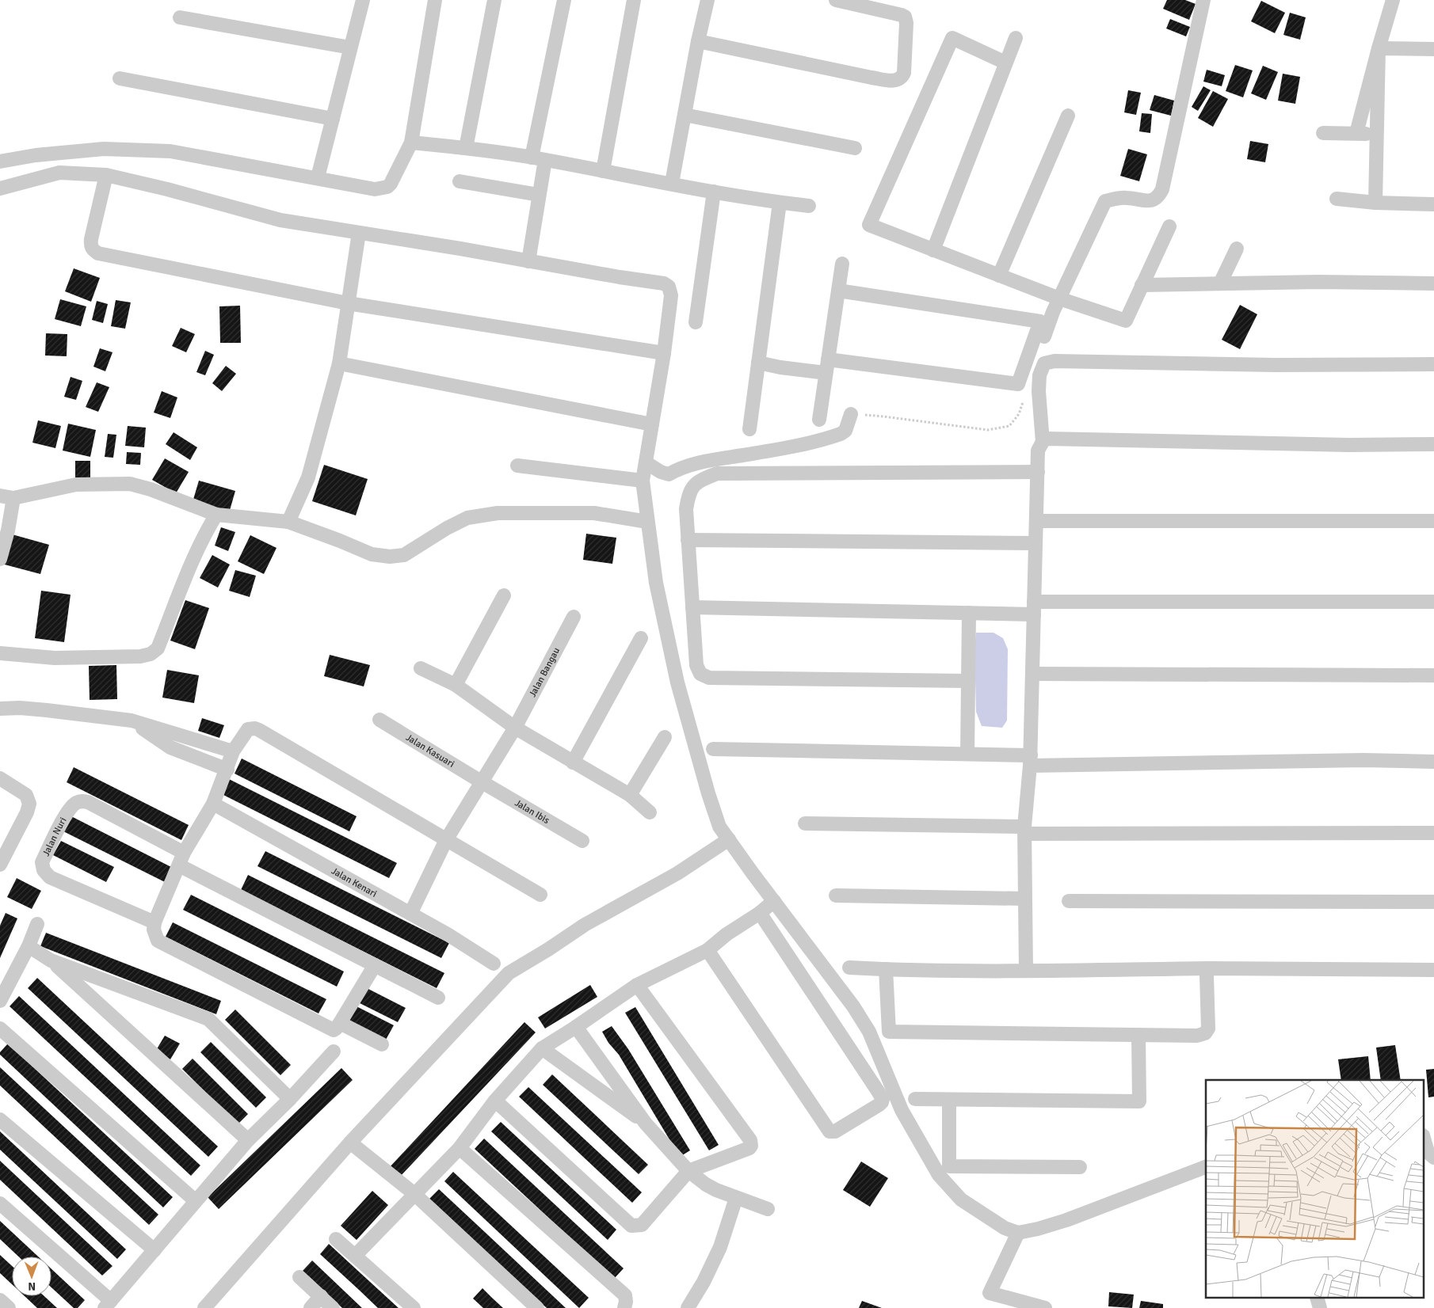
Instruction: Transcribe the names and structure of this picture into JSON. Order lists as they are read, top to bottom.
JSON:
{
  "streets": {
    "street": [
      "Jalan Bangau",
      "Jalan Kasuari",
      "Jalan Ibis",
      "Jalan Nuri",
      "Jalan Kenari"
    ]
  },
  "crossings": [
    ["Jalan Bangau", "Jalan Kasuari"],
    ["Jalan Bangau", "Jalan Ibis"],
    ["Jalan Bangau", "Jalan Kenari"],
    ["Jalan Kasuari", "Jalan Ibis"]
  ],
  "north": "bottom"
}
